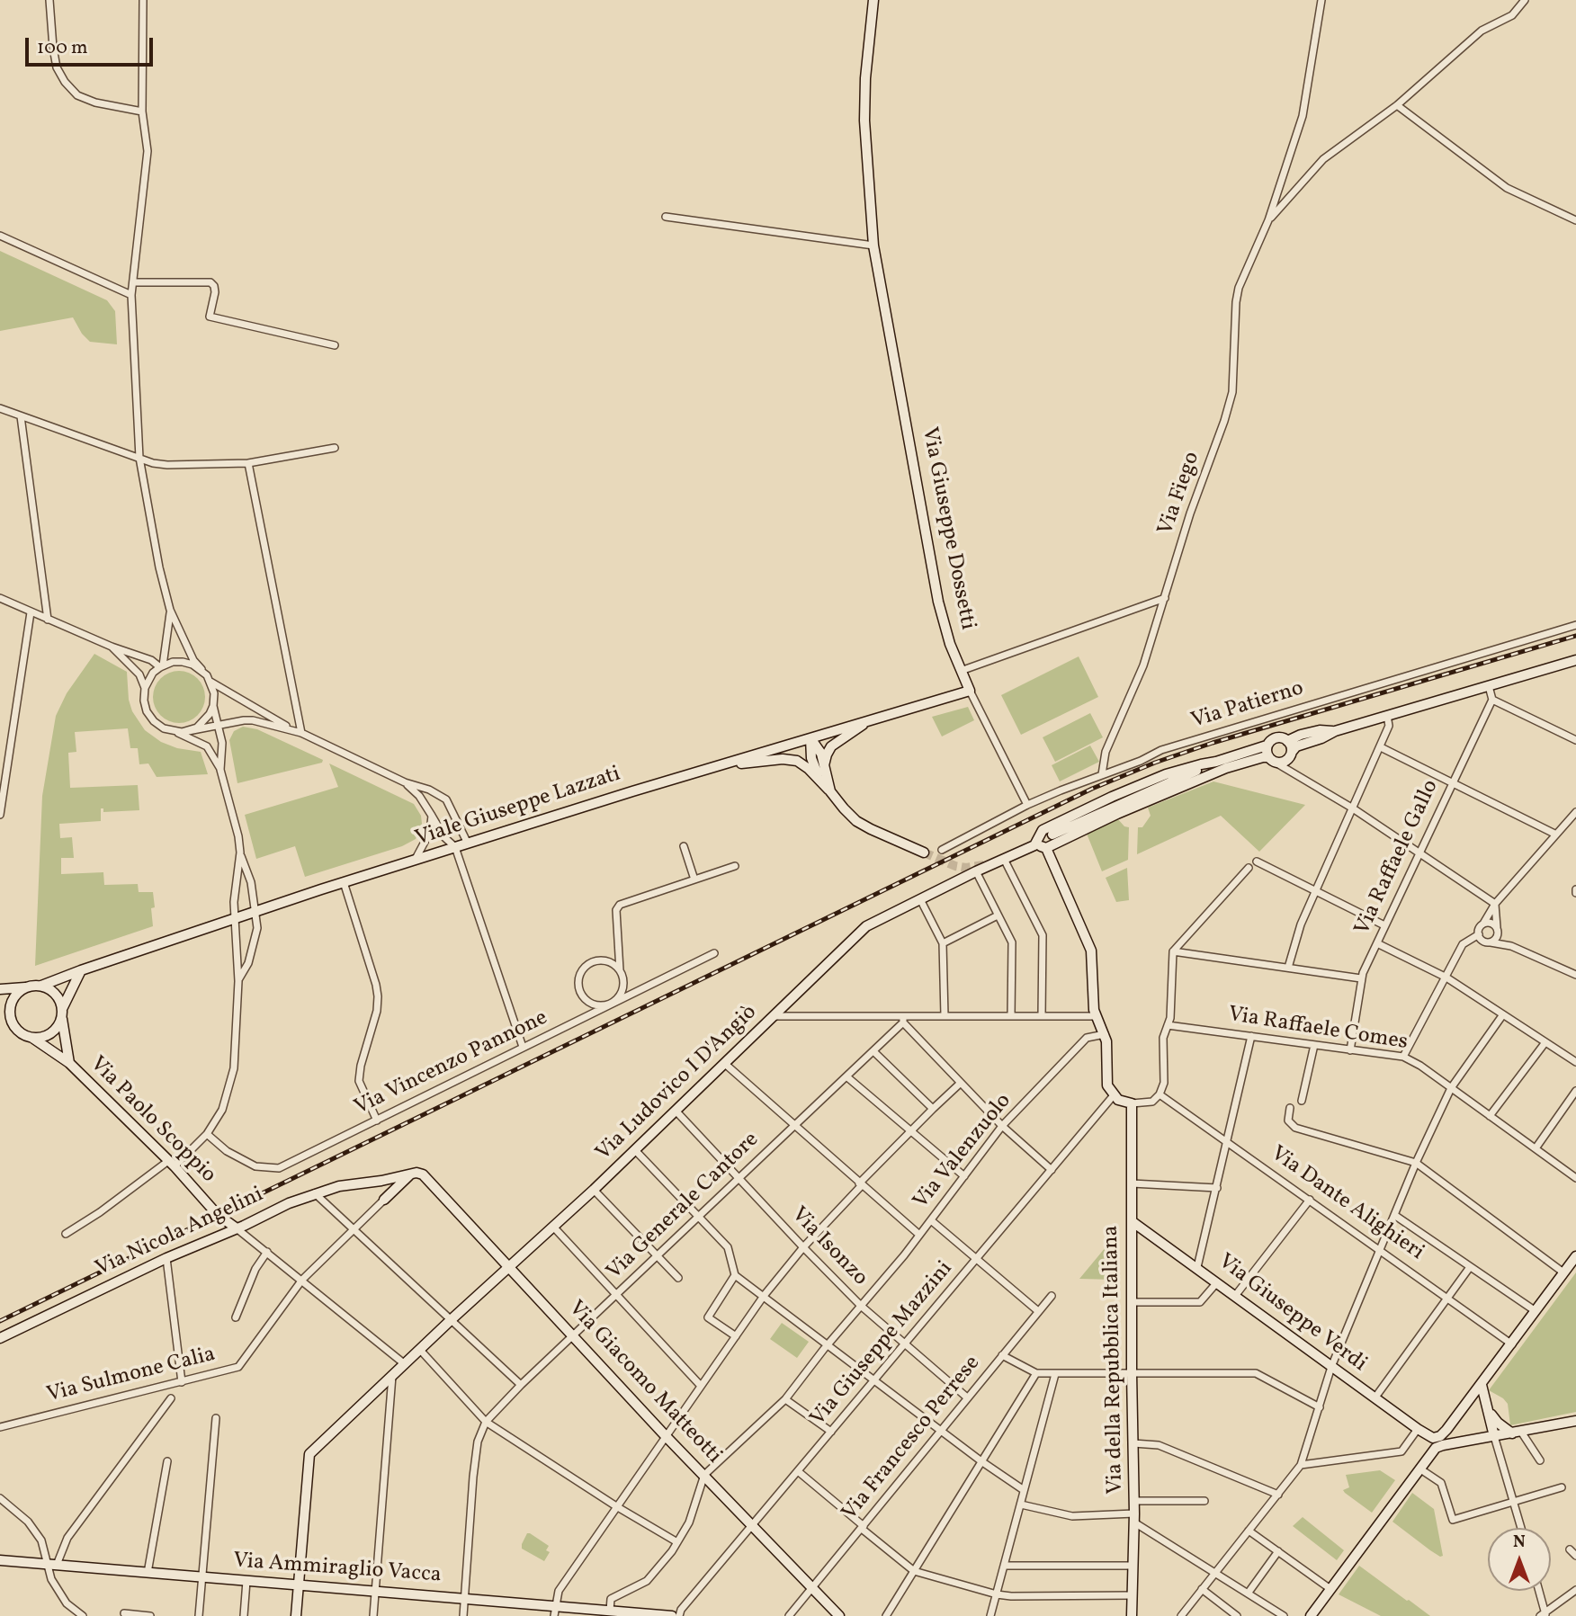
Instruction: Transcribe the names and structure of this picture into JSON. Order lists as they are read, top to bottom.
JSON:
{
  "streets": {
    "street": [
      "Via Fiego",
      "Via Giuseppe Dossetti",
      "Via Patierno",
      "Viale Giuseppe Lazzati",
      "Via Raffaele Gallo",
      "Via Raffaele Comes",
      "Via Vincenzo Pannone",
      "Via Ludovico I D'Angiò",
      "Via Paolo Scoppio",
      "Via Valenzuolo",
      "Via Dante Alighieri",
      "Via Generale Cantore",
      "Via Nicola Angelini",
      "Via Isonzo",
      "Via Giuseppe Verdi",
      "Via Giuseppe Mazzini",
      "Via della Repubblica Italiana",
      "Via Sulmone Calia",
      "Via Giacomo Matteotti",
      "Via Francesco Perrese",
      "Via Ammiraglio Vacca"
    ]
  },
  "crossings": [
    ["Via Fiego", "Via Patierno"],
    ["Via Giuseppe Dossetti", "Via Patierno"],
    ["Via Giuseppe Dossetti", "Viale Giuseppe Lazzati"],
    ["Viale Giuseppe Lazzati", "Via Paolo Scoppio"],
    ["Via Raffaele Gallo", "Via Raffaele Comes"],
    ["Via Ludovico I D'Angiò", "Via Generale Cantore"],
    ["Via Ludovico I D'Angiò", "Via Isonzo"],
    ["Via Ludovico I D'Angiò", "Via Giacomo Matteotti"],
    ["Via Ludovico I D'Angiò", "Via Ammiraglio Vacca"],
    ["Via Paolo Scoppio", "Via Nicola Angelini"],
    ["Via Valenzuolo", "Via Isonzo"],
    ["Via Valenzuolo", "Via Giacomo Matteotti"],
    ["Via Generale Cantore", "Via Isonzo"],
    ["Via Generale Cantore", "Via Giacomo Matteotti"],
    ["Via Nicola Angelini", "Via Giacomo Matteotti"],
    ["Via Isonzo", "Via Giuseppe Mazzini"],
    ["Via Isonzo", "Via Francesco Perrese"],
    ["Via Giuseppe Verdi", "Via della Repubblica Italiana"],
    ["Via Giuseppe Mazzini", "Via Giacomo Matteotti"],
    ["Via Giacomo Matteotti", "Via Francesco Perrese"]
  ],
  "scale_bar": "100 m",
  "north": "top"
}
